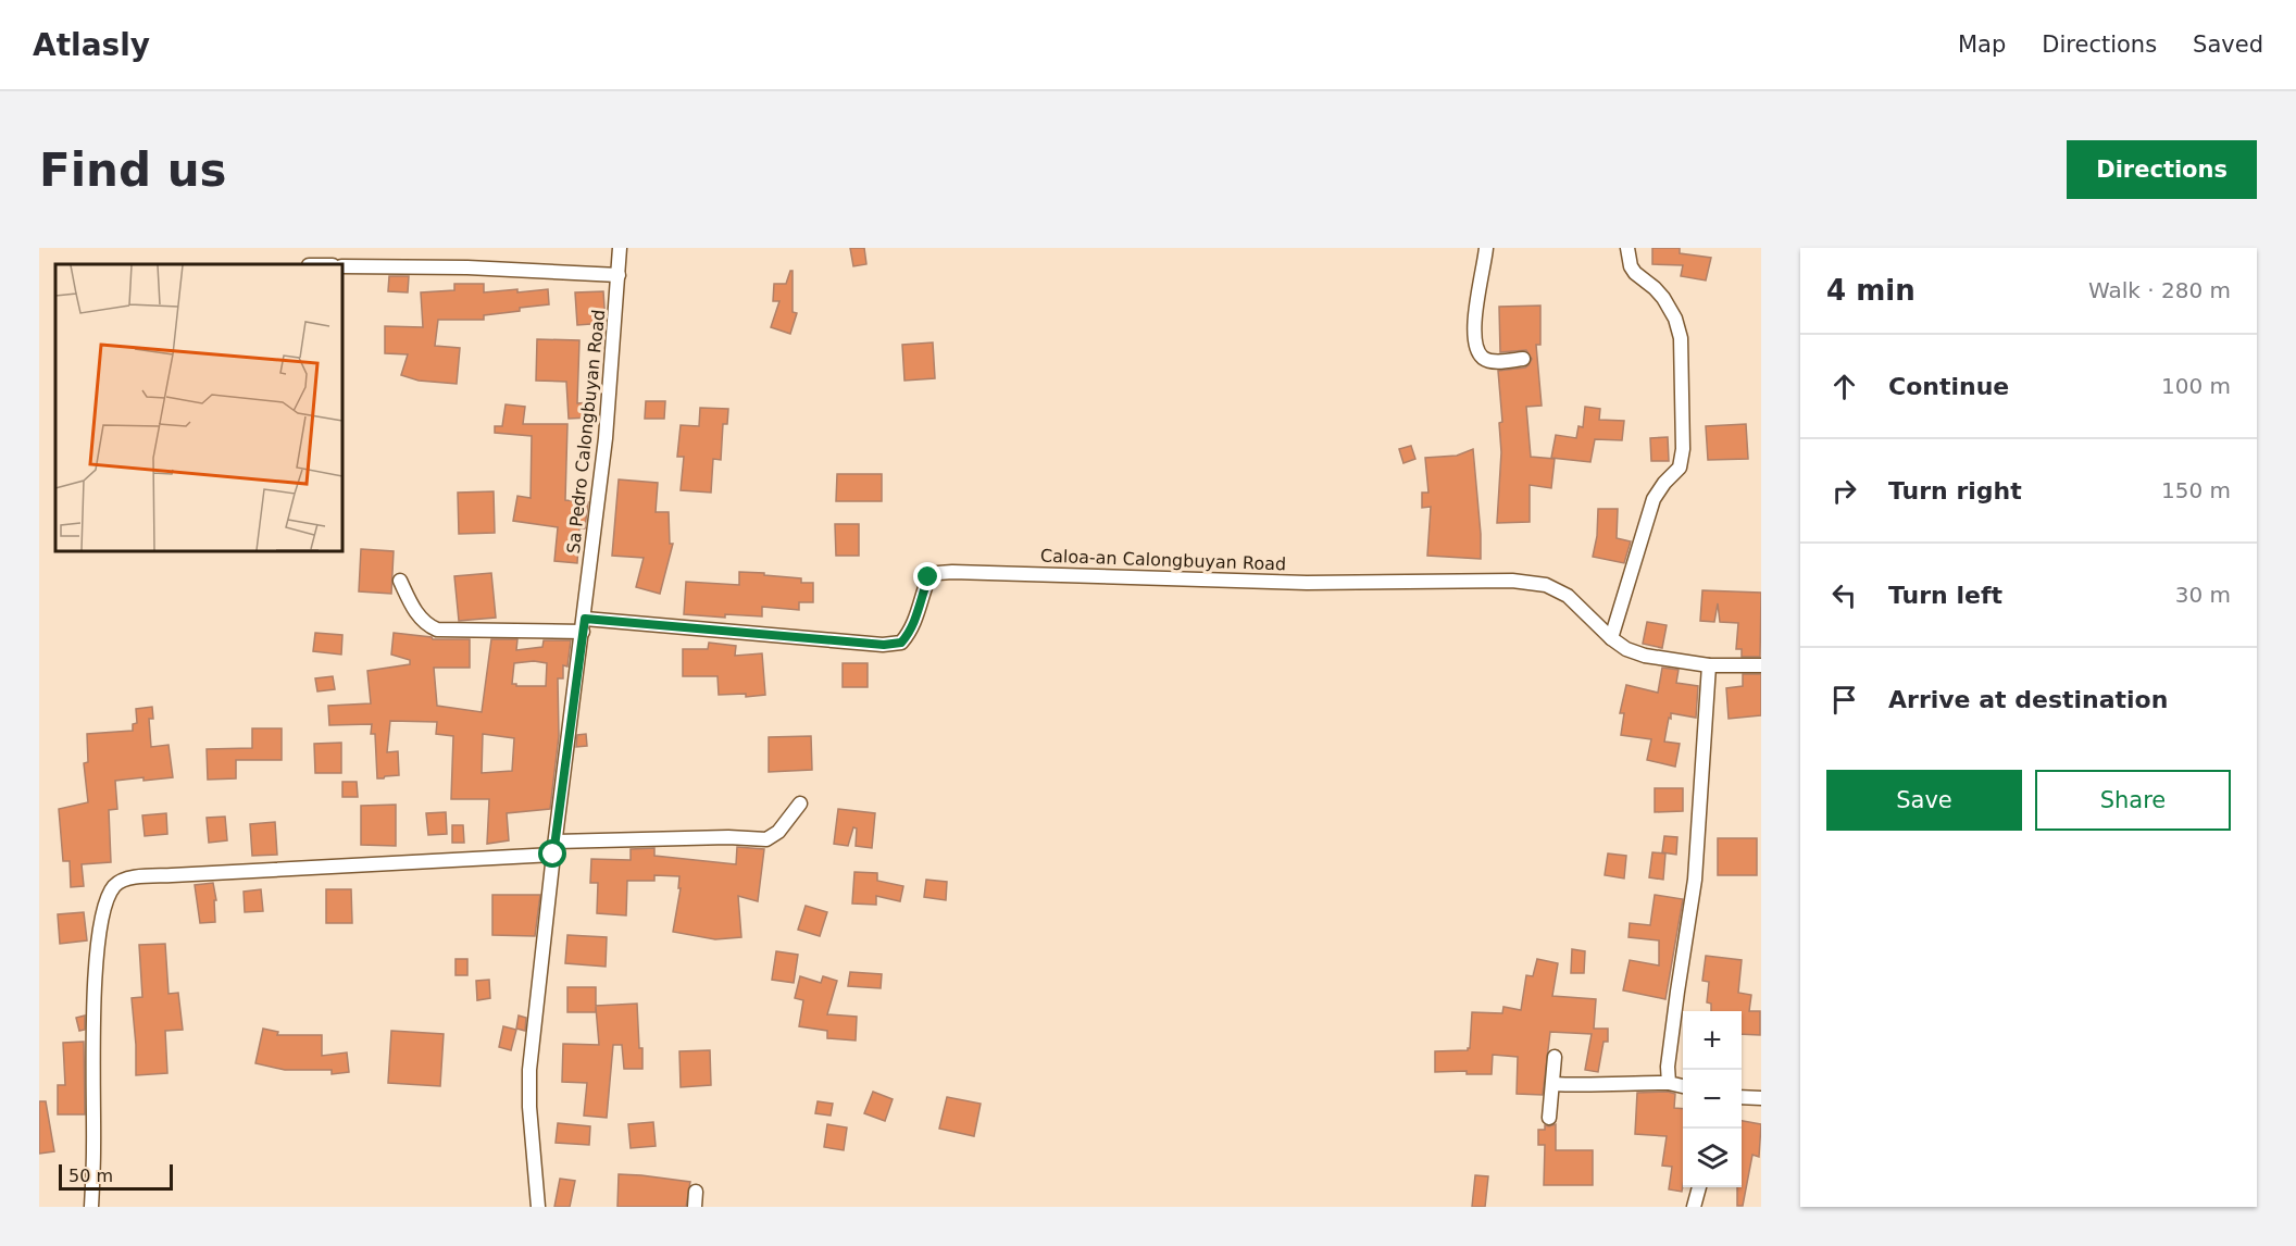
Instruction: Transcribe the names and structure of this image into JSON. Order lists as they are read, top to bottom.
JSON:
{
  "streets": {
    "street": ["Sa Pedro Calongbuyan Road", "Caloa-an Calongbuyan Road"]
  },
  "crossings": [
    ["Sa Pedro Calongbuyan Road", "Caloa-an Calongbuyan Road"]
  ],
  "scale_bar": "50 m",
  "page": {
    "header": "Atlasly",
    "nav": ["Map", "Directions", "Saved"],
    "buttons": [
      "Directions",
      ["Save", "Share"]
    ],
    "title": "Find us",
    "heading": ["4 min", "Walk · 280 m"],
    "list": [
      ["Continue", "100 m"],
      ["Turn right", "150 m"],
      ["Turn left", "30 m"],
      "Arrive at destination"
    ],
    "map_buttons": ["+", "−"],
    "scale": "50 m"
  }
}
